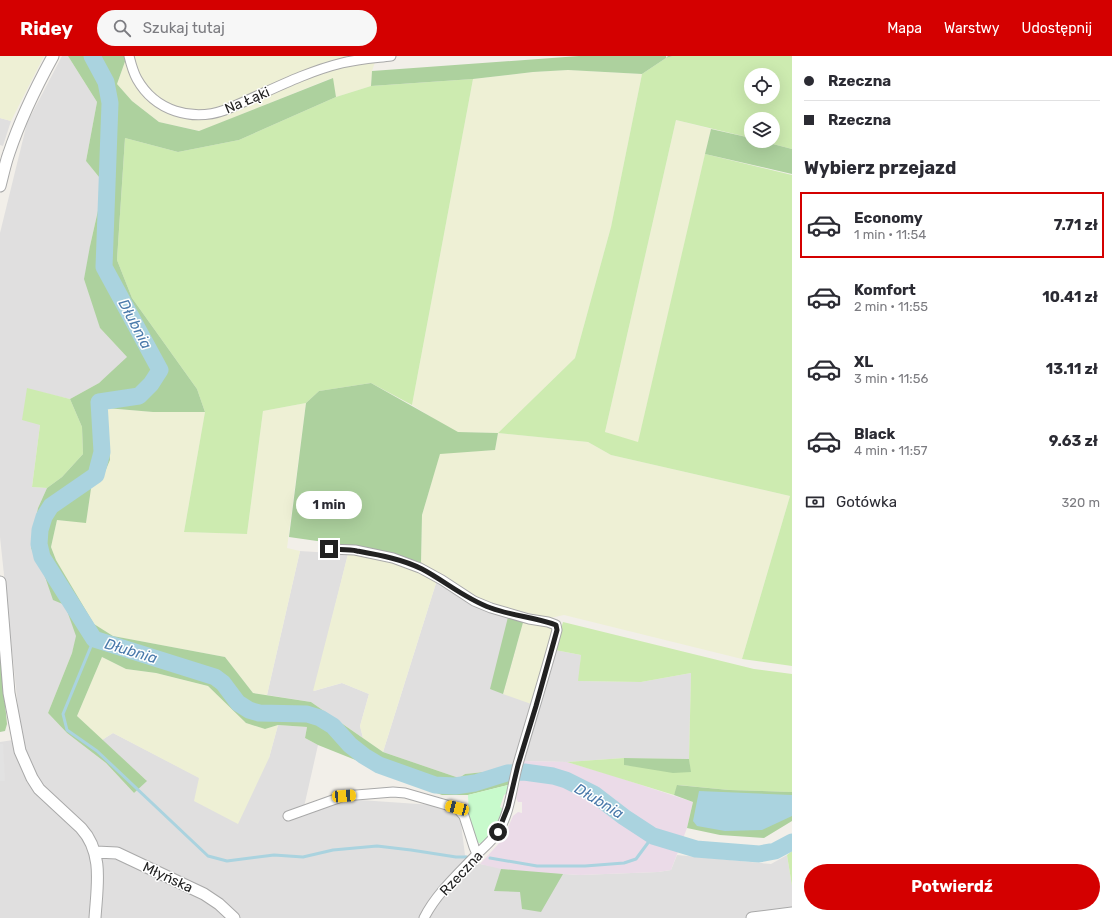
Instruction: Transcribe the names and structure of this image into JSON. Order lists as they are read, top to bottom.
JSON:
{
  "streets": {
    "street": ["Na Łąki", "Rzeczna", "Młyńska"]
  },
  "water": ["Dłubnia"],
  "page": {
    "header": "Ridey",
    "search": "Szukaj tutaj",
    "nav": ["Mapa", "Warstwy", "Udostępnij"],
    "banner": ["Rzeczna", "Rzeczna"],
    "heading": "Wybierz przejazd",
    "list": [
      {
        "name": "Economy",
        "note": "1 min · 11:54",
        "value": "7.71 zł"
      },
      {
        "name": "Komfort",
        "note": "2 min · 11:55",
        "value": "10.41 zł"
      },
      {
        "name": "XL",
        "note": "3 min · 11:56",
        "value": "13.11 zł"
      },
      {
        "name": "Black",
        "note": "4 min · 11:57",
        "value": "9.63 zł"
      }
    ],
    "pay": ["Gotówka", "320 m"],
    "bubble": "1 min",
    "buttons": "Potwierdź"
  }
}
